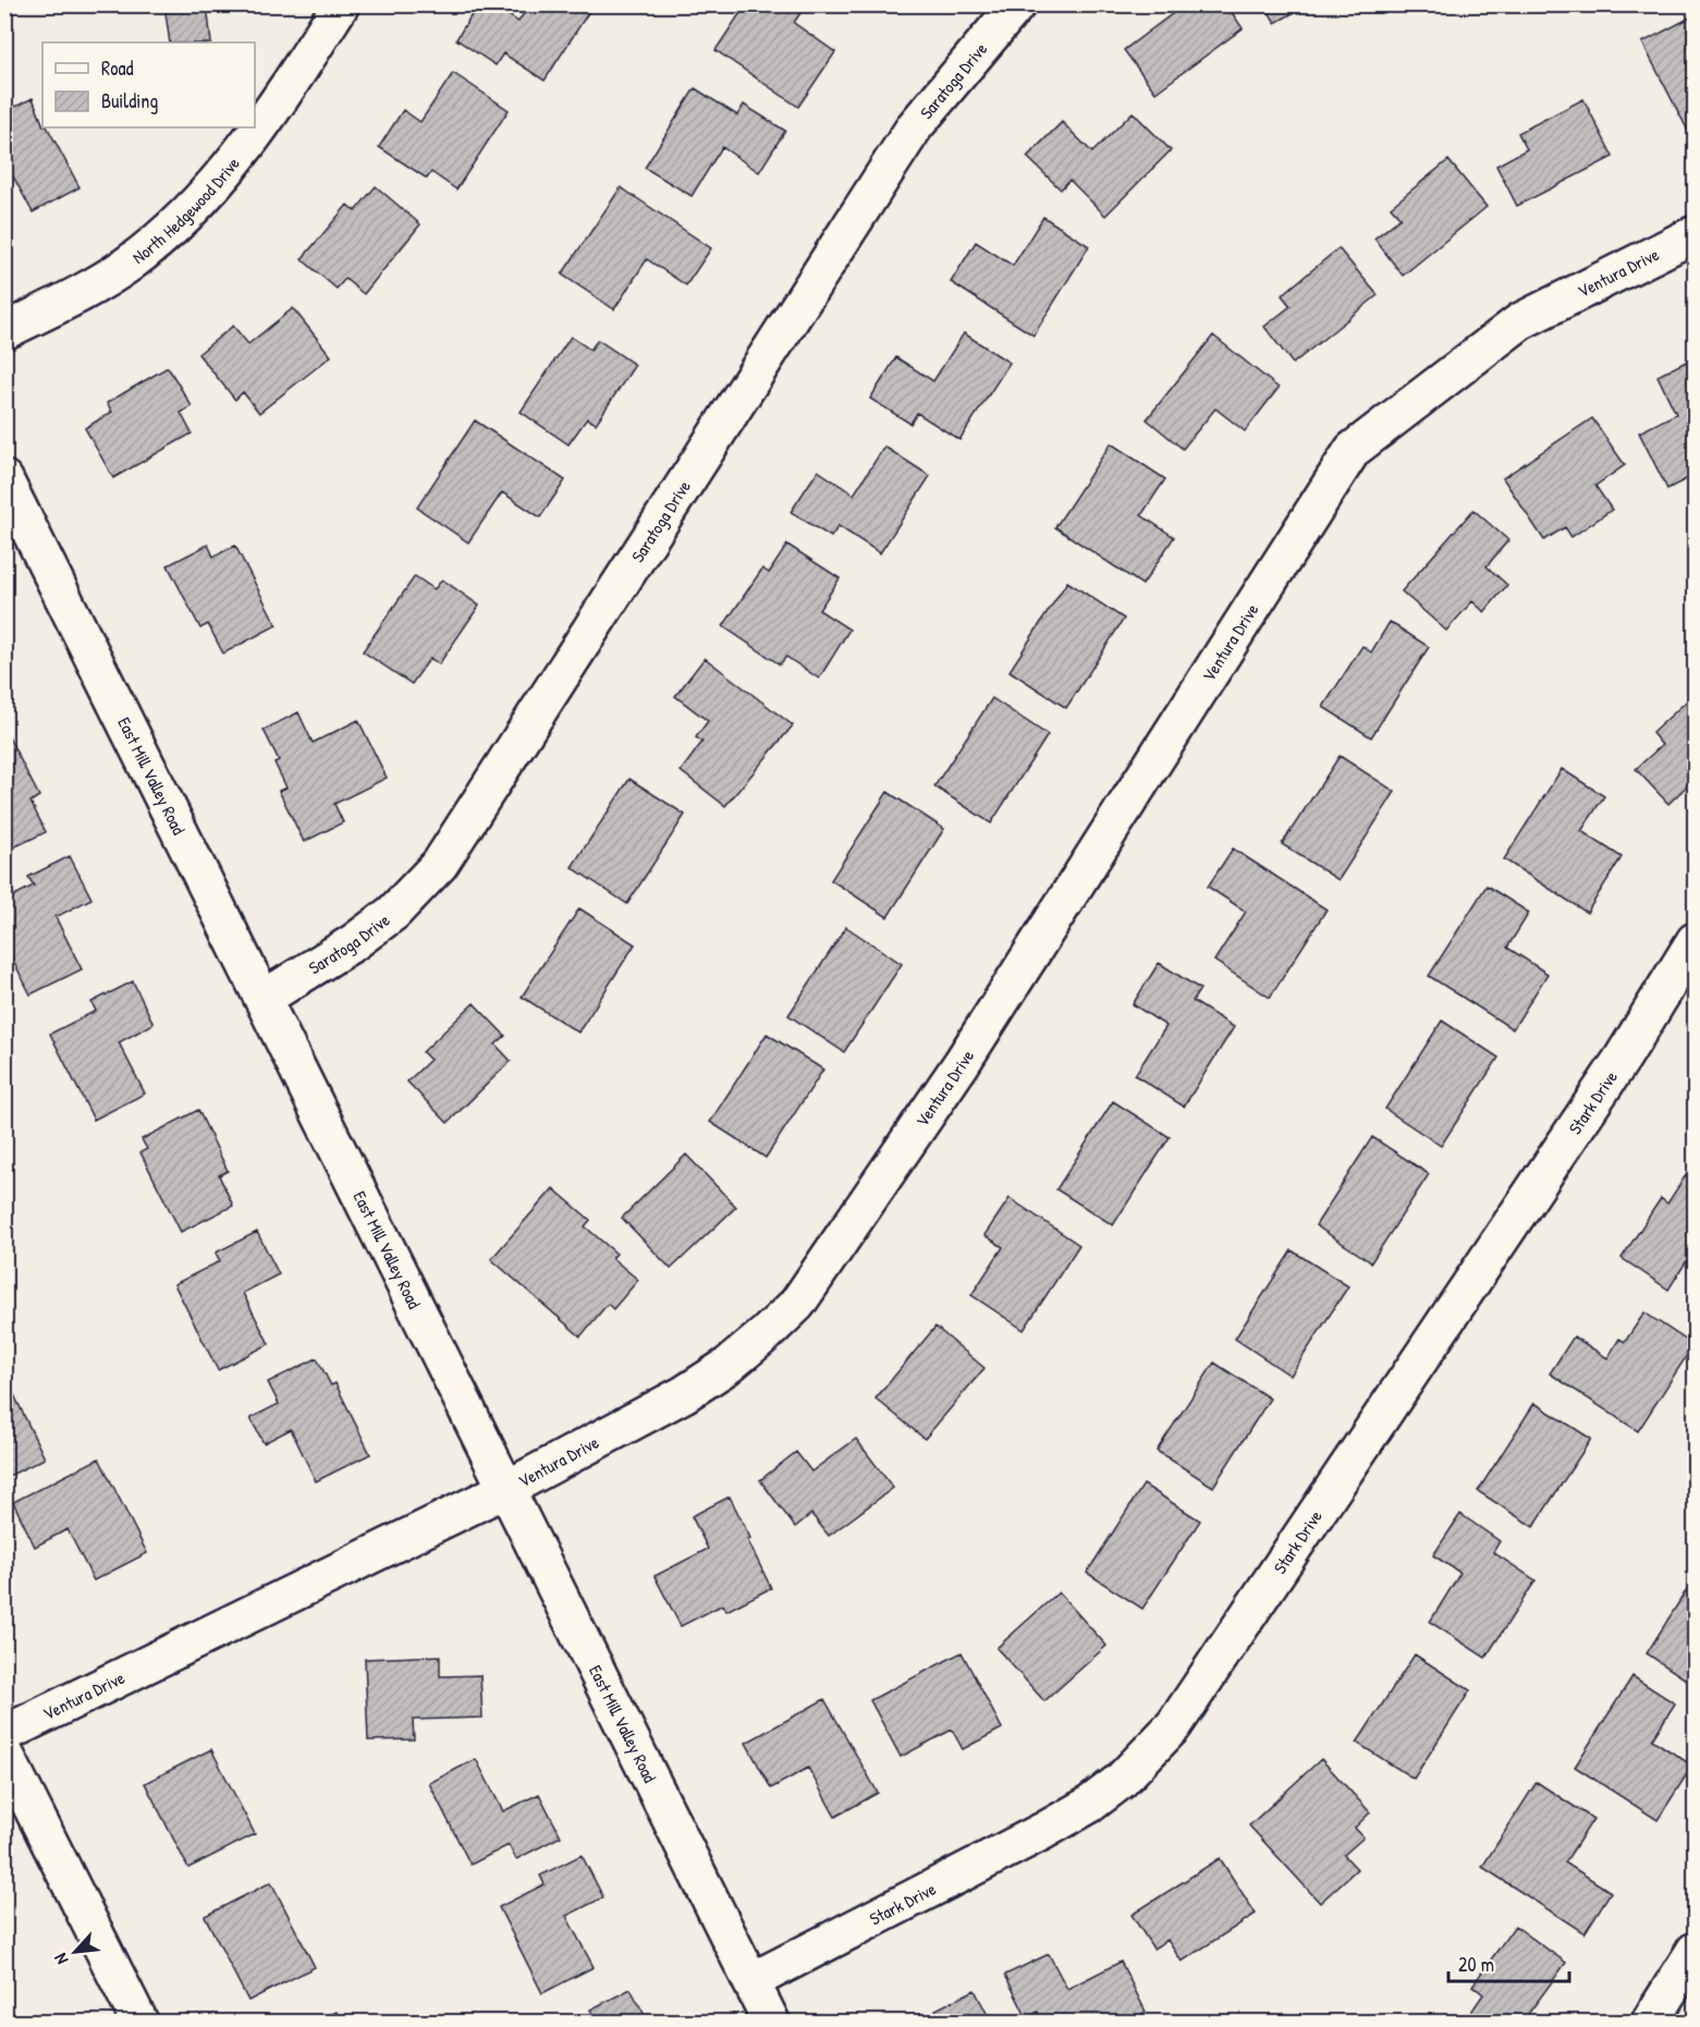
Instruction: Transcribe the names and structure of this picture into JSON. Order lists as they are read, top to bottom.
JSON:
{
  "streets": {
    "street": [
      "Saratoga Drive",
      "North Hedgewood Drive",
      "Ventura Drive",
      "East Mill Valley Road",
      "Stark Drive"
    ]
  },
  "crossings": [
    ["Saratoga Drive", "East Mill Valley Road"],
    ["Ventura Drive", "East Mill Valley Road"],
    ["East Mill Valley Road", "Stark Drive"]
  ],
  "legend": ["Road", "Building"],
  "scale_bar": "20 m",
  "north": "bottom left"
}
